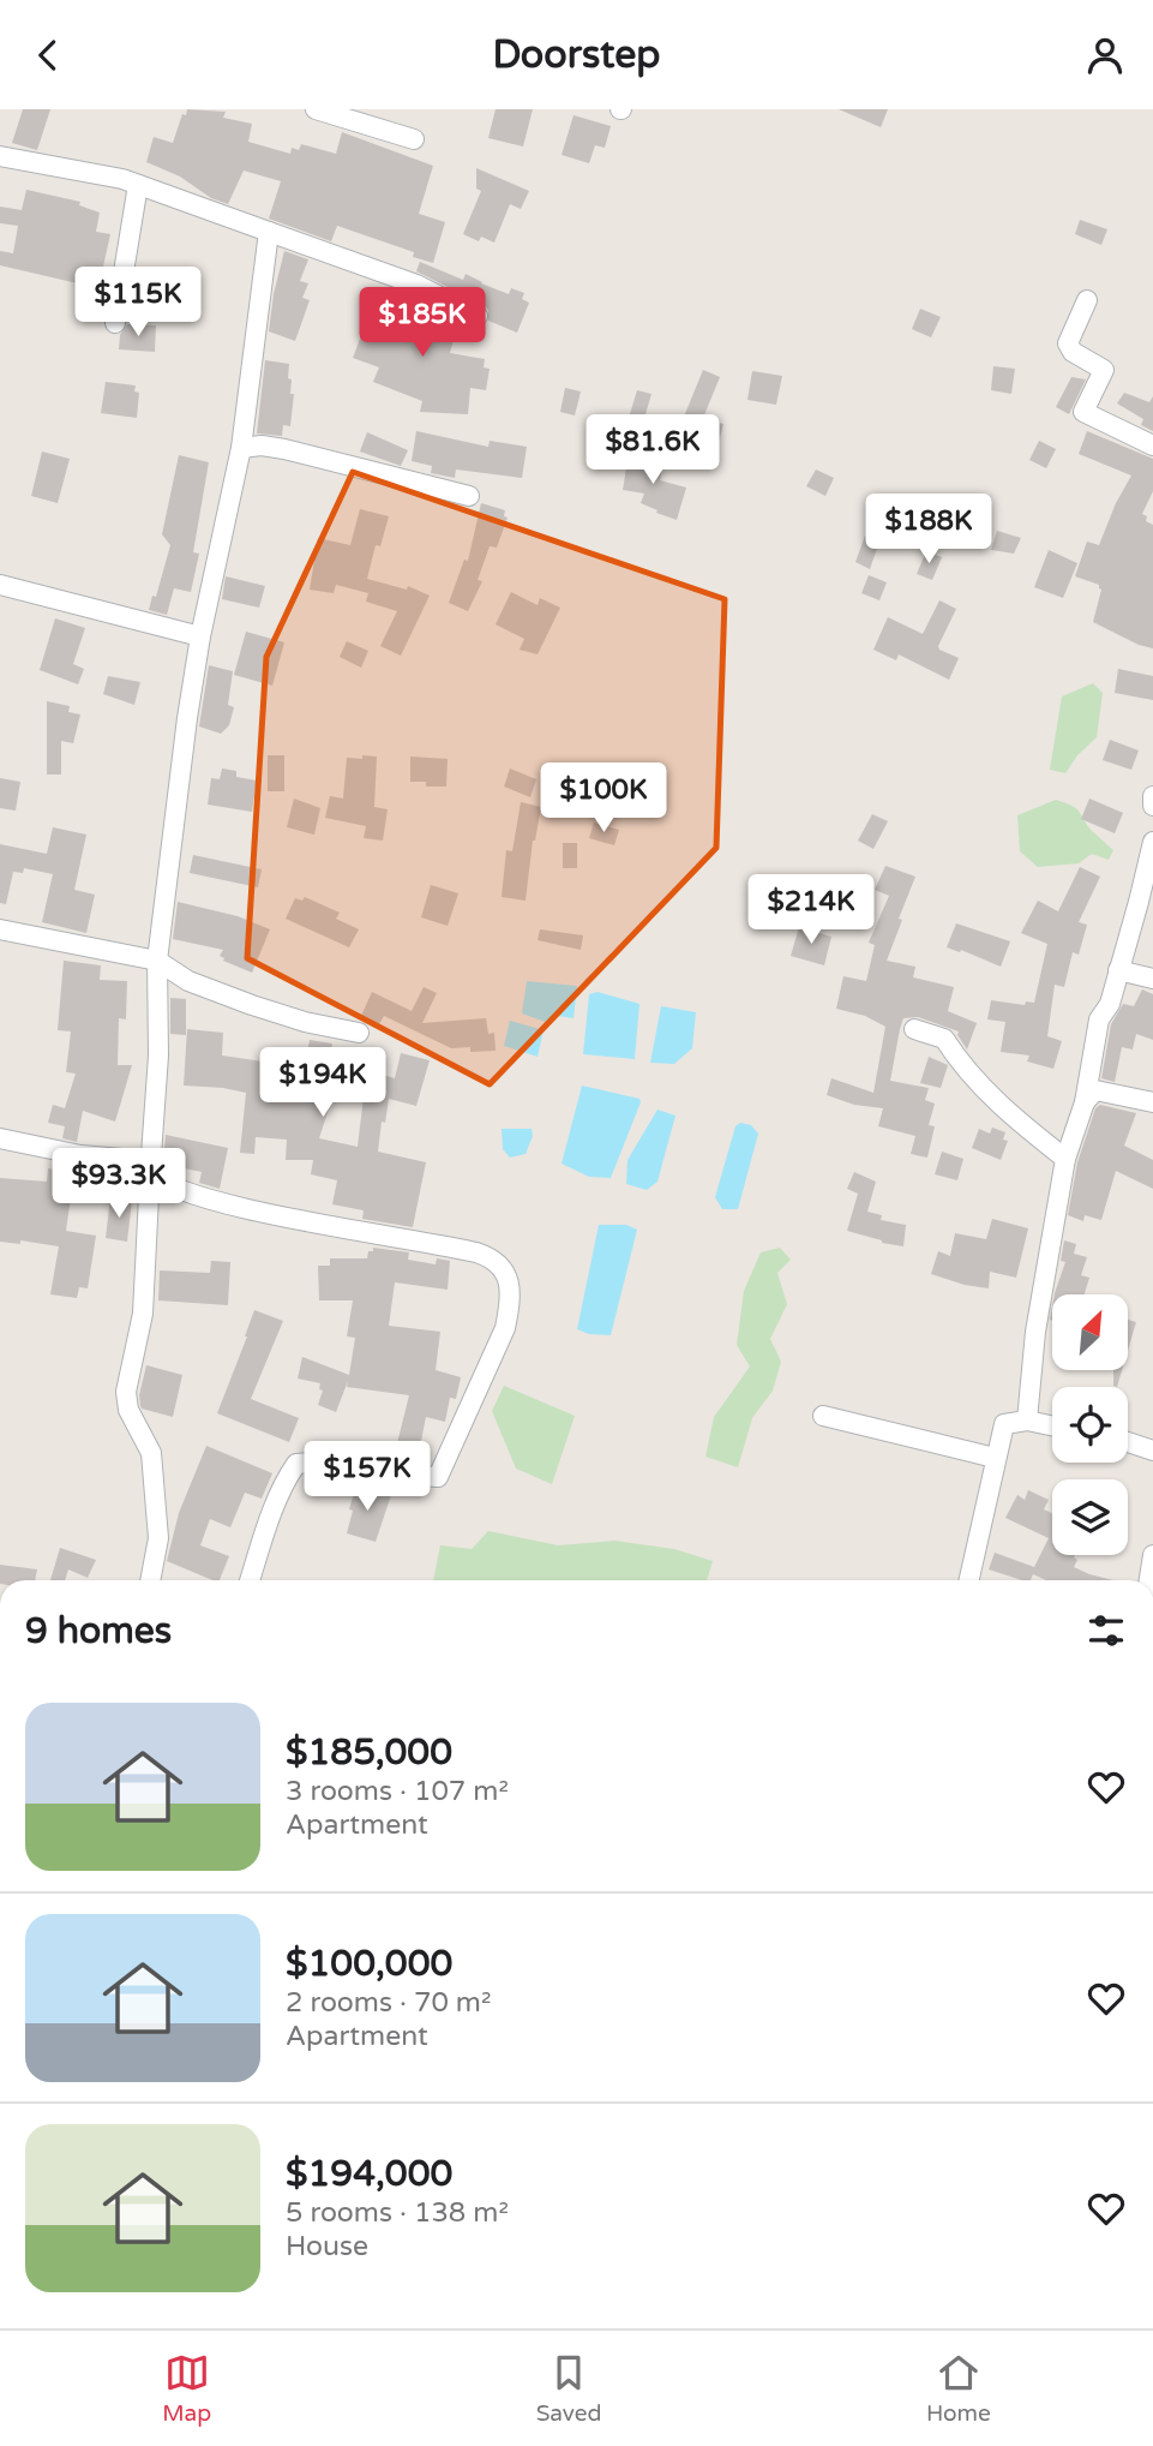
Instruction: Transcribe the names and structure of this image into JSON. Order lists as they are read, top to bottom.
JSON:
{
  "north": "top right",
  "page": {
    "header": "Doorstep",
    "price": [
      "$115K",
      "$185K",
      "$81.6K",
      "$188K",
      "$100K",
      "$214K",
      "$194K",
      "$93.3K",
      "$157K"
    ],
    "heading": "9 homes",
    "list": [
      {
        "name": "$185,000",
        "note": "3 rooms · 107 m² · Apartment"
      },
      {
        "name": "$100,000",
        "note": "2 rooms · 70 m² · Apartment"
      },
      {
        "name": "$194,000",
        "note": "5 rooms · 138 m² · House"
      }
    ],
    "tabs": ["Map", "Saved", "Home"]
  }
}
